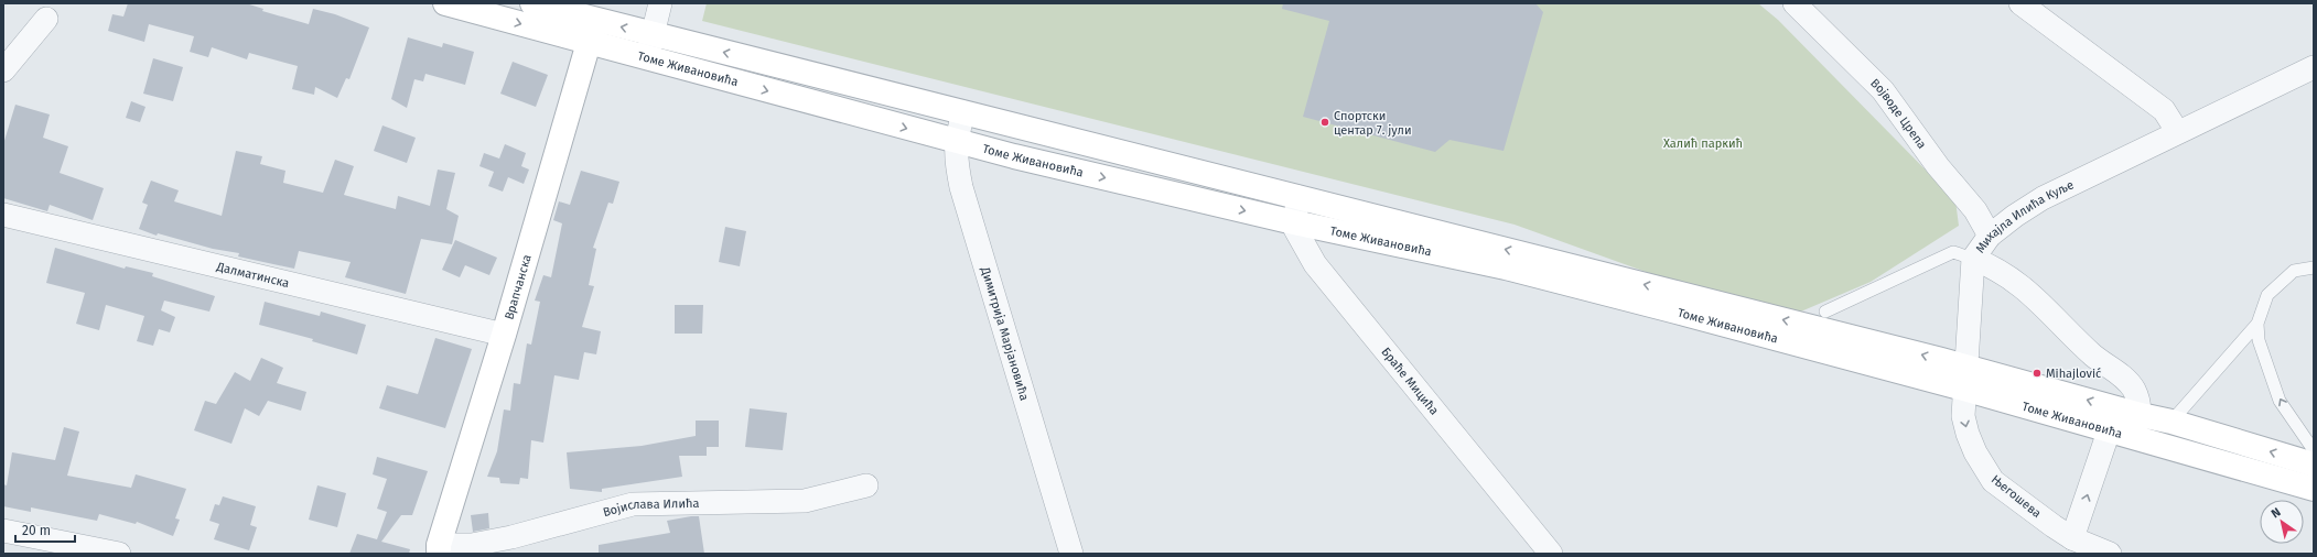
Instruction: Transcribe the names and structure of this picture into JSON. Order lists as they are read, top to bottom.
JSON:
{
  "streets": {
    "main road": ["Томе Живановића", "Врапчанска"],
    "street": [
      "Војводе Црепа",
      "Михајла Илића Куље",
      "Далматинска",
      "Димитрија Марјановића",
      "Браће Мицића",
      "Његошева",
      "Војислава Илића"
    ]
  },
  "crossings": [
    ["Томе Живановића", "Михајла Илића Куље"],
    ["Томе Живановића", "Врапчанска"],
    ["Томе Живановића", "Димитрија Марјановића"],
    ["Томе Живановића", "Браће Мицића"],
    ["Томе Живановића", "Његошева"],
    ["Војводе Црепа", "Михајла Илића Куље"],
    ["Михајла Илића Куље", "Његошева"],
    ["Далматинска", "Врапчанска"],
    ["Врапчанска", "Војислава Илића"]
  ],
  "one_way": ["Његошева"],
  "parks": ["Халић паркић"],
  "places": ["Спортски центар 7. јули", "Mihajlović"],
  "scale_bar": "20 m",
  "north": "top left"
}
